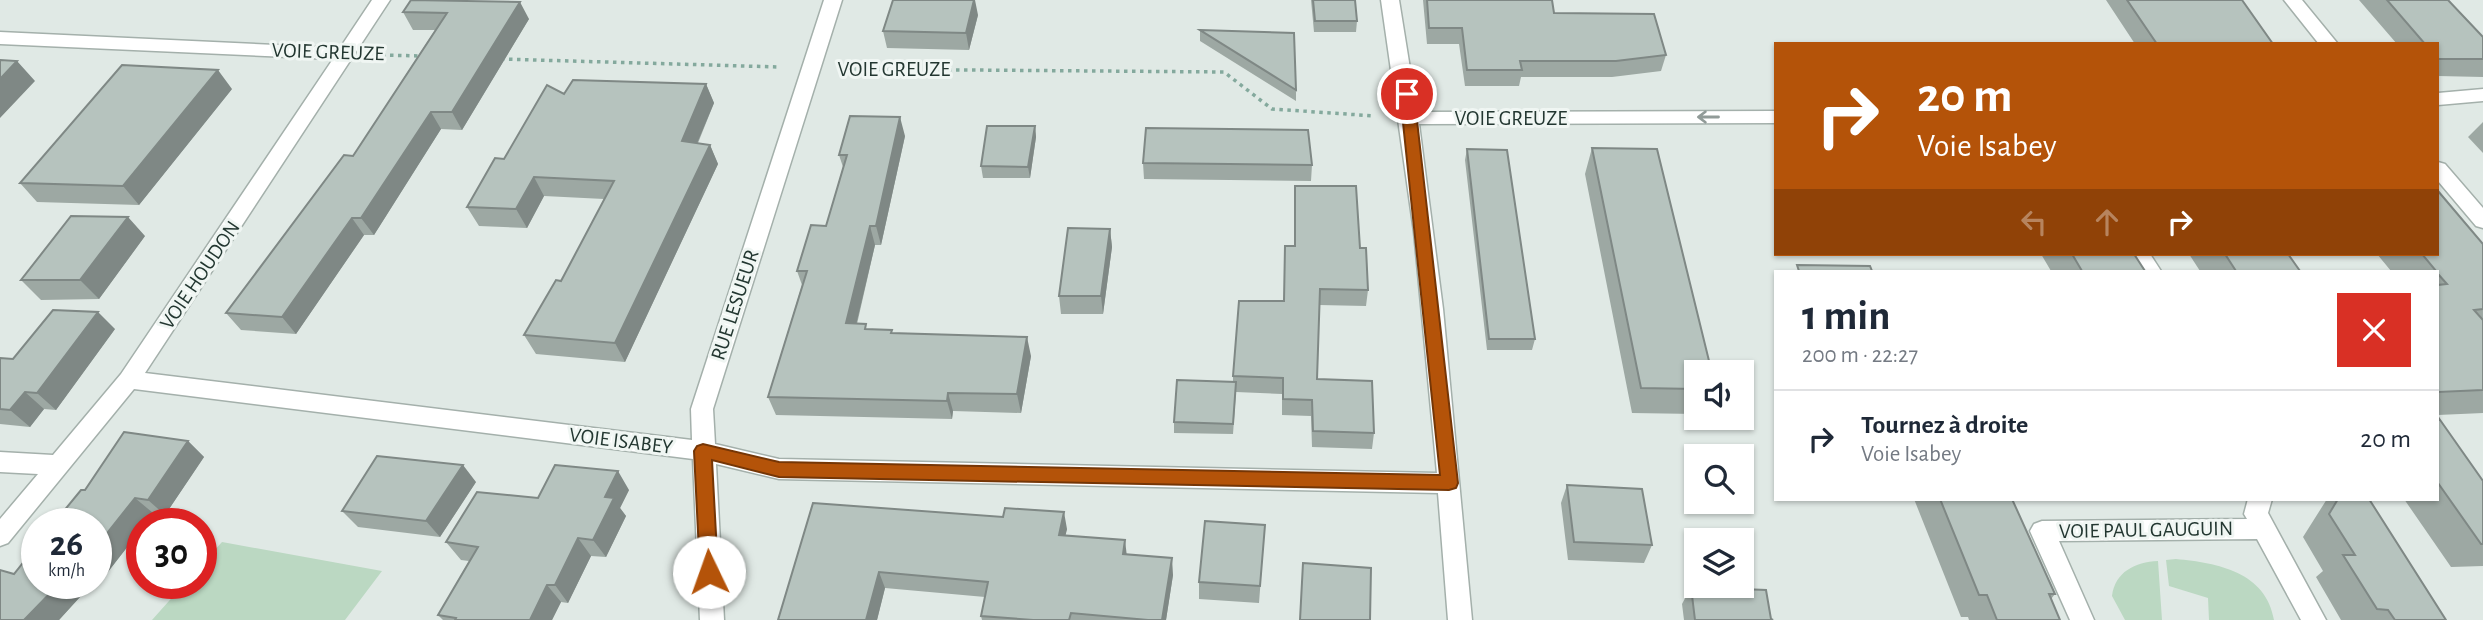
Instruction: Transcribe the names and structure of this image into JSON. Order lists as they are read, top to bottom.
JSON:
{
  "streets": {
    "street": [
      "VOIE GREUZE",
      "VOIE HOUDON",
      "RUE LESUEUR",
      "VOIE ISABEY",
      "VOIE PAUL GAUGUIN"
    ]
  },
  "crossings": [
    ["VOIE GREUZE", "VOIE HOUDON"],
    ["VOIE GREUZE", "RUE LESUEUR"],
    ["VOIE HOUDON", "VOIE ISABEY"],
    ["RUE LESUEUR", "VOIE ISABEY"]
  ],
  "page": {
    "turn": ["20 m", "Voie Isabey"],
    "heading": ["1 min", "200 m · 22:27"],
    "list": [
      {
        "name": "Tournez à droite",
        "note": "Voie Isabey",
        "value": "20 m"
      }
    ],
    "speed": "26 km/h",
    "limit": "30"
  }
}
